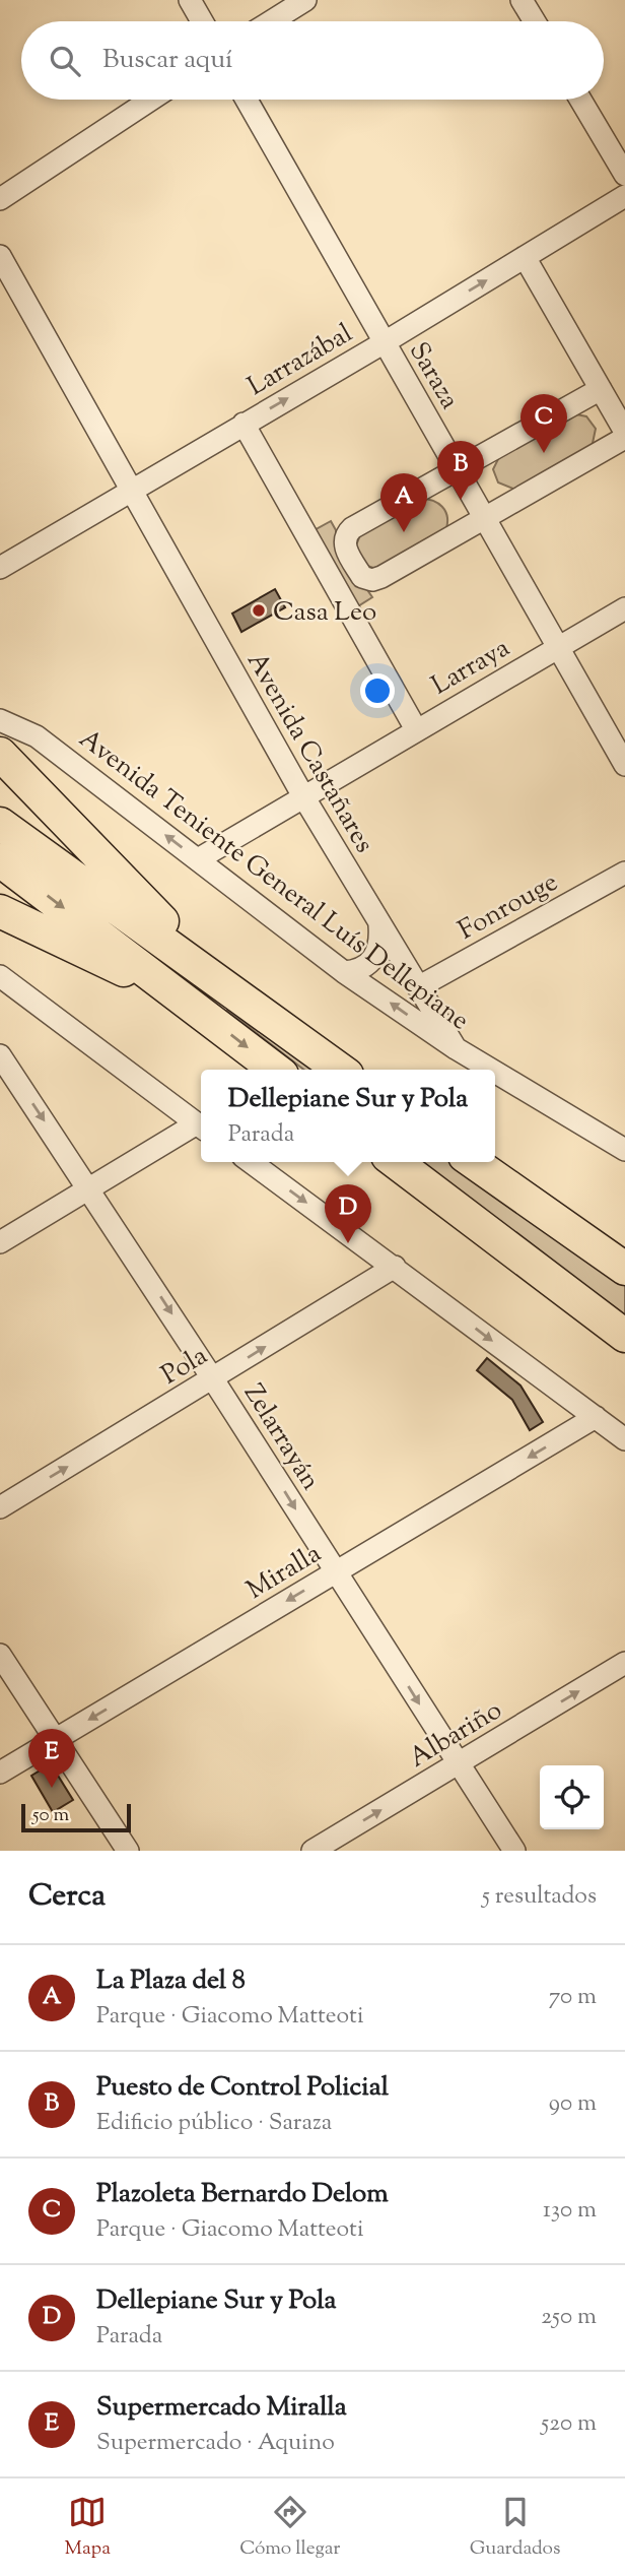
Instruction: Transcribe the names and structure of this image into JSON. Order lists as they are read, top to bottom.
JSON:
{
  "streets": {
    "street": [
      "Larrazábal",
      "Saraza",
      "Larraya",
      "Avenida Castañares",
      "Avenida Teniente General Luís Dellepiane",
      "Fonrouge",
      "Pola",
      "Zelarrayán",
      "Miralla",
      "Albariño"
    ]
  },
  "crossings": [
    ["Larrazábal", "Saraza"],
    ["Larrazábal", "Avenida Castañares"],
    ["Saraza", "Larraya"],
    ["Larraya", "Avenida Castañares"],
    ["Larraya", "Avenida Teniente General Luís Dellepiane"],
    ["Avenida Castañares", "Avenida Teniente General Luís Dellepiane"],
    ["Avenida Castañares", "Fonrouge"],
    ["Pola", "Zelarrayán"],
    ["Zelarrayán", "Miralla"],
    ["Zelarrayán", "Albariño"]
  ],
  "one_way": [
    "Avenida Teniente General Luís Dellepiane",
    "Pola",
    "Miralla",
    "Albariño"
  ],
  "places": ["Casa Leo"],
  "scale_bar": "50 m",
  "page": {
    "search": "Buscar aquí",
    "pins": [
      "C",
      "B",
      "A",
      "D",
      "E"
    ],
    "popup": ["Dellepiane Sur y Pola", "Parada"],
    "scale": "50 m",
    "heading": ["Cerca", "5 resultados"],
    "list": [
      {
        "mark": "A",
        "name": "La Plaza del 8",
        "note": "Parque · Giacomo Matteoti",
        "value": "70 m"
      },
      {
        "mark": "B",
        "name": "Puesto de Control Policial",
        "note": "Edificio público · Saraza",
        "value": "90 m"
      },
      {
        "mark": "C",
        "name": "Plazoleta Bernardo Delom",
        "note": "Parque · Giacomo Matteoti",
        "value": "130 m"
      },
      {
        "mark": "D",
        "name": "Dellepiane Sur y Pola",
        "note": "Parada",
        "value": "250 m"
      },
      {
        "mark": "E",
        "name": "Supermercado Miralla",
        "note": "Supermercado · Aquino",
        "value": "520 m"
      }
    ],
    "nav": ["Mapa", "Cómo llegar", "Guardados"]
  }
}
